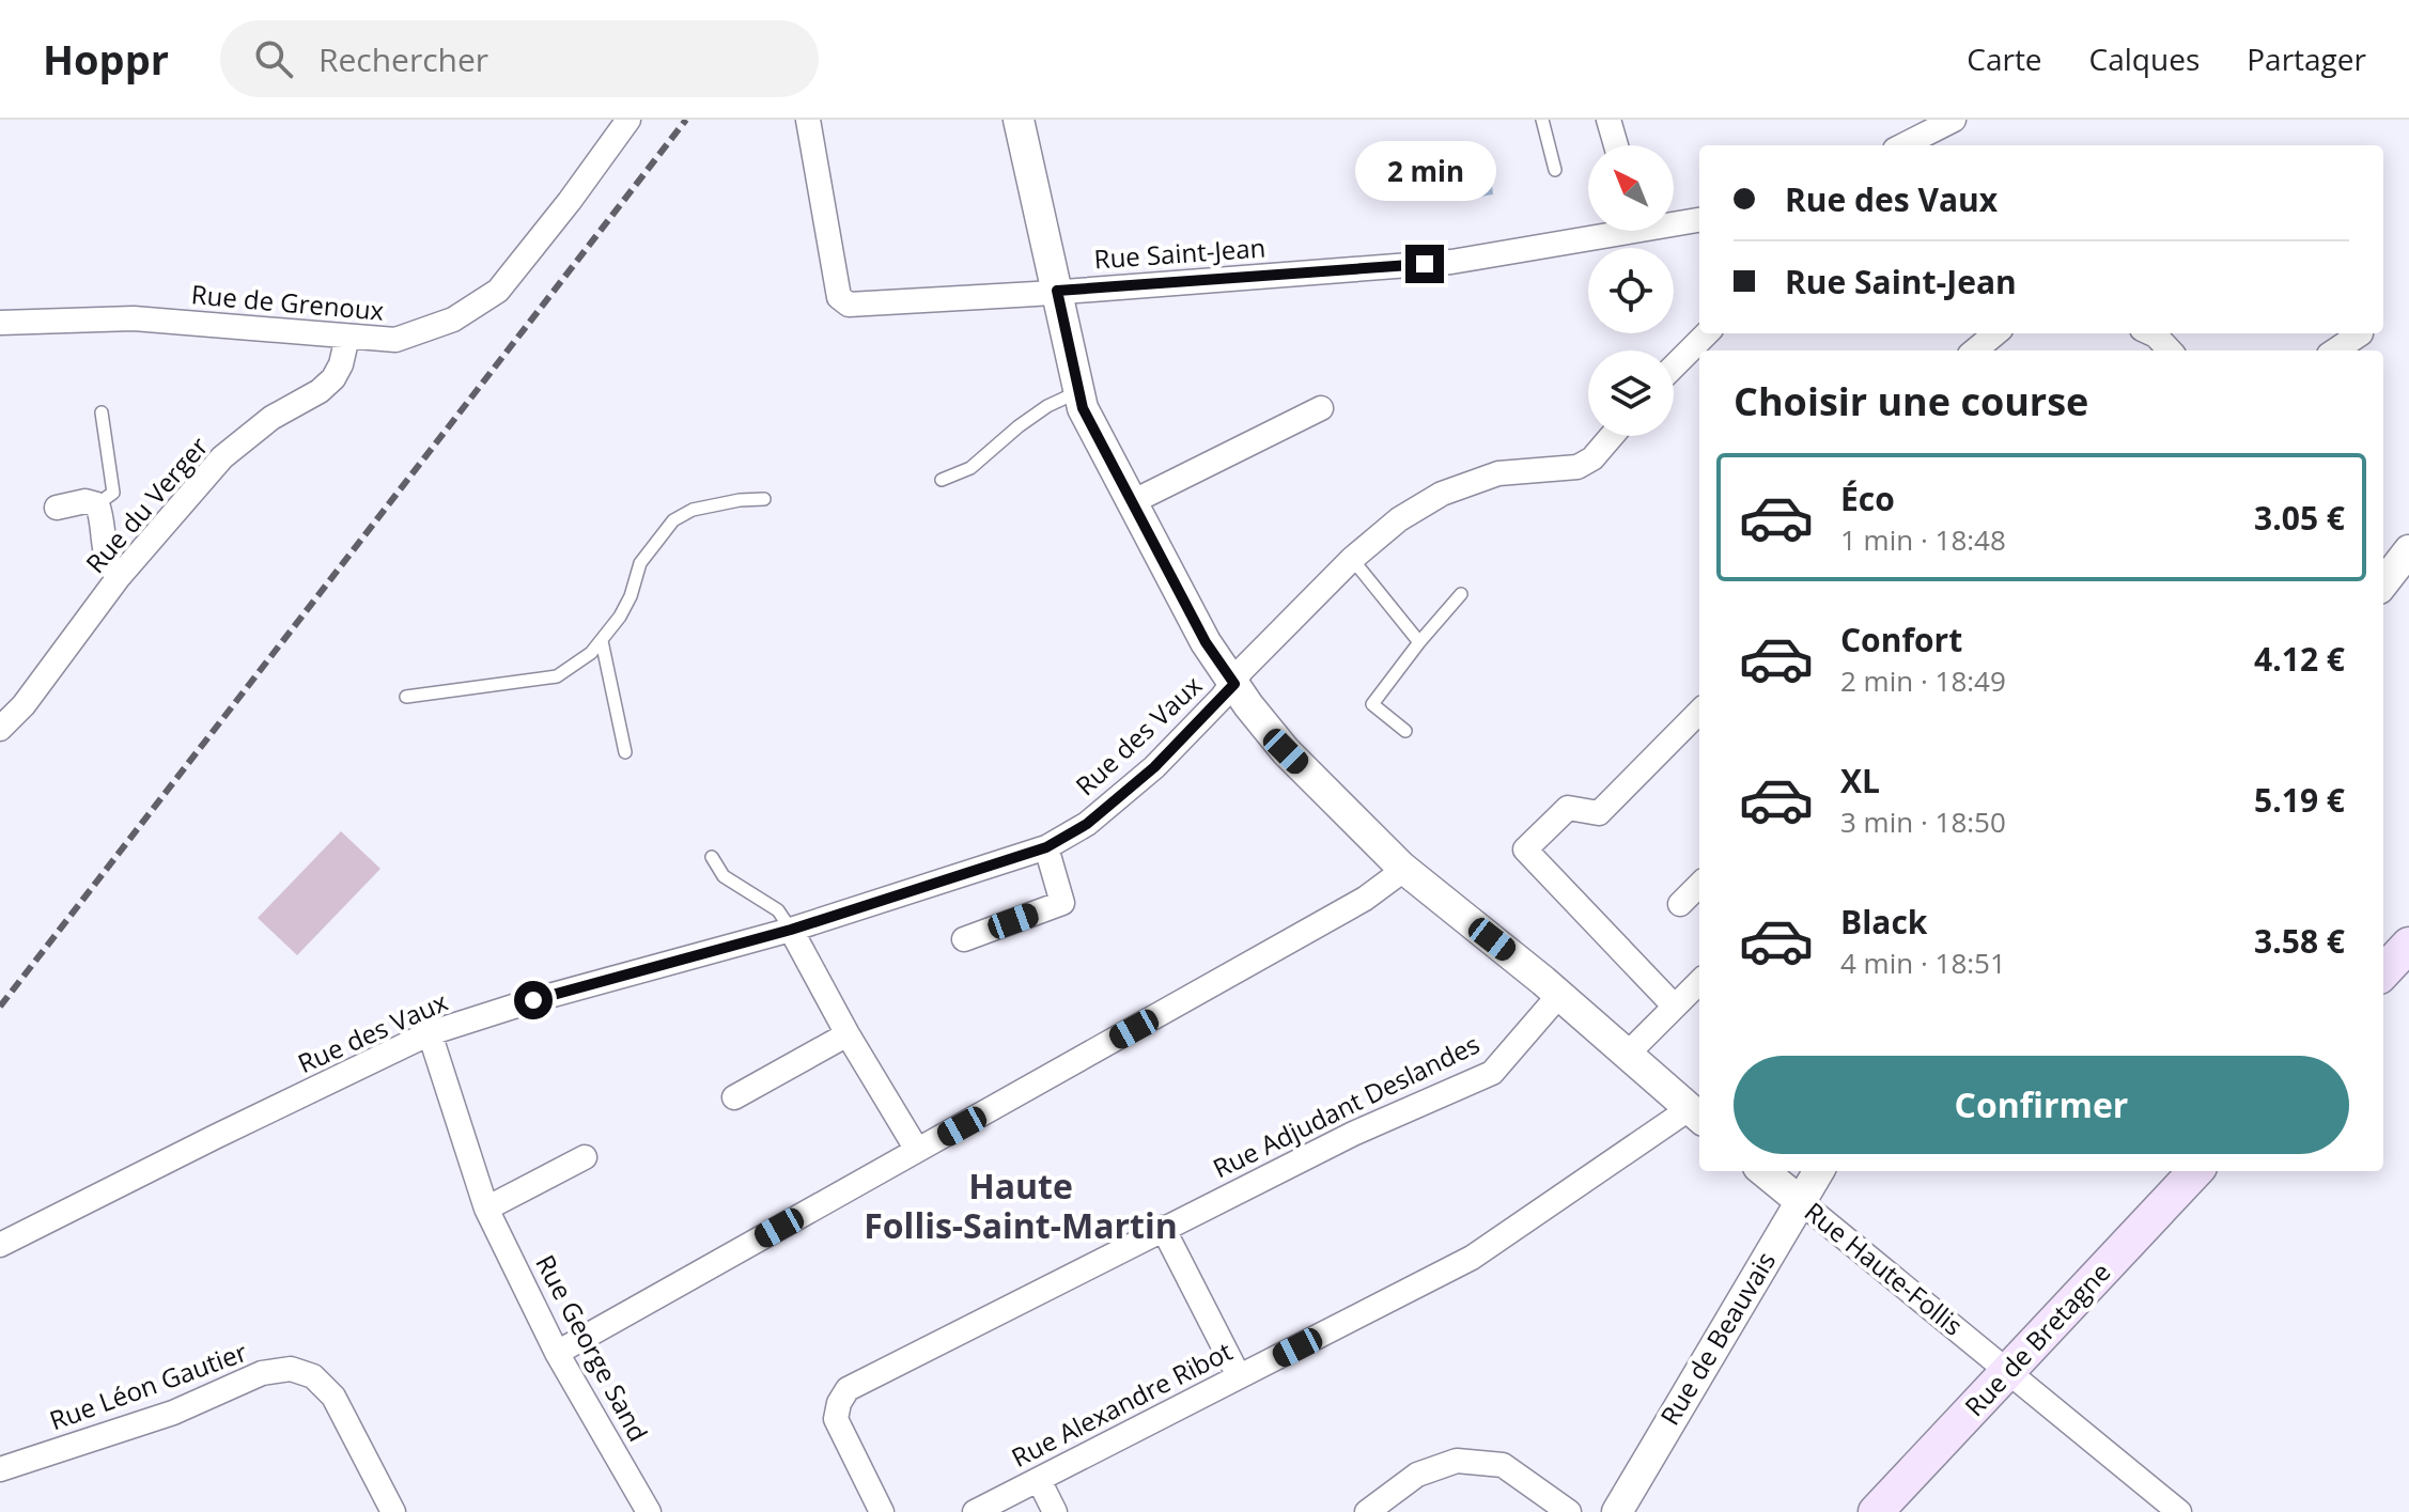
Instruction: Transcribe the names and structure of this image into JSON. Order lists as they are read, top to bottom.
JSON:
{
  "streets": {
    "main road": ["Rue de Bretagne"],
    "street": [
      "Rue Saint-Jean",
      "Rue de Grenoux",
      "Rue du Verger",
      "Rue des Vaux",
      "Rue Adjudant Deslandes",
      "Rue Haute-Follis",
      "Rue de Beauvais",
      "Rue George Sand",
      "Rue Léon Gautier",
      "Rue Alexandre Ribot"
    ]
  },
  "crossings": [
    ["Rue de Grenoux", "Rue du Verger"],
    ["Rue des Vaux", "Rue George Sand"],
    ["Rue Haute-Follis", "Rue de Beauvais"],
    ["Rue Haute-Follis", "Rue de Bretagne"]
  ],
  "districts": ["Haute Follis-Saint-Martin"],
  "north": "top left",
  "page": {
    "header": "Hoppr",
    "search": "Rechercher",
    "nav": ["Carte", "Calques", "Partager"],
    "bubble": "2 min",
    "banner": ["Rue des Vaux", "Rue Saint-Jean"],
    "heading": "Choisir une course",
    "list": [
      {
        "name": "Éco",
        "note": "1 min · 18:48",
        "value": "3.05 €"
      },
      {
        "name": "Confort",
        "note": "2 min · 18:49",
        "value": "4.12 €"
      },
      {
        "name": "XL",
        "note": "3 min · 18:50",
        "value": "5.19 €"
      },
      {
        "name": "Black",
        "note": "4 min · 18:51",
        "value": "3.58 €"
      }
    ],
    "buttons": "Confirmer"
  }
}
